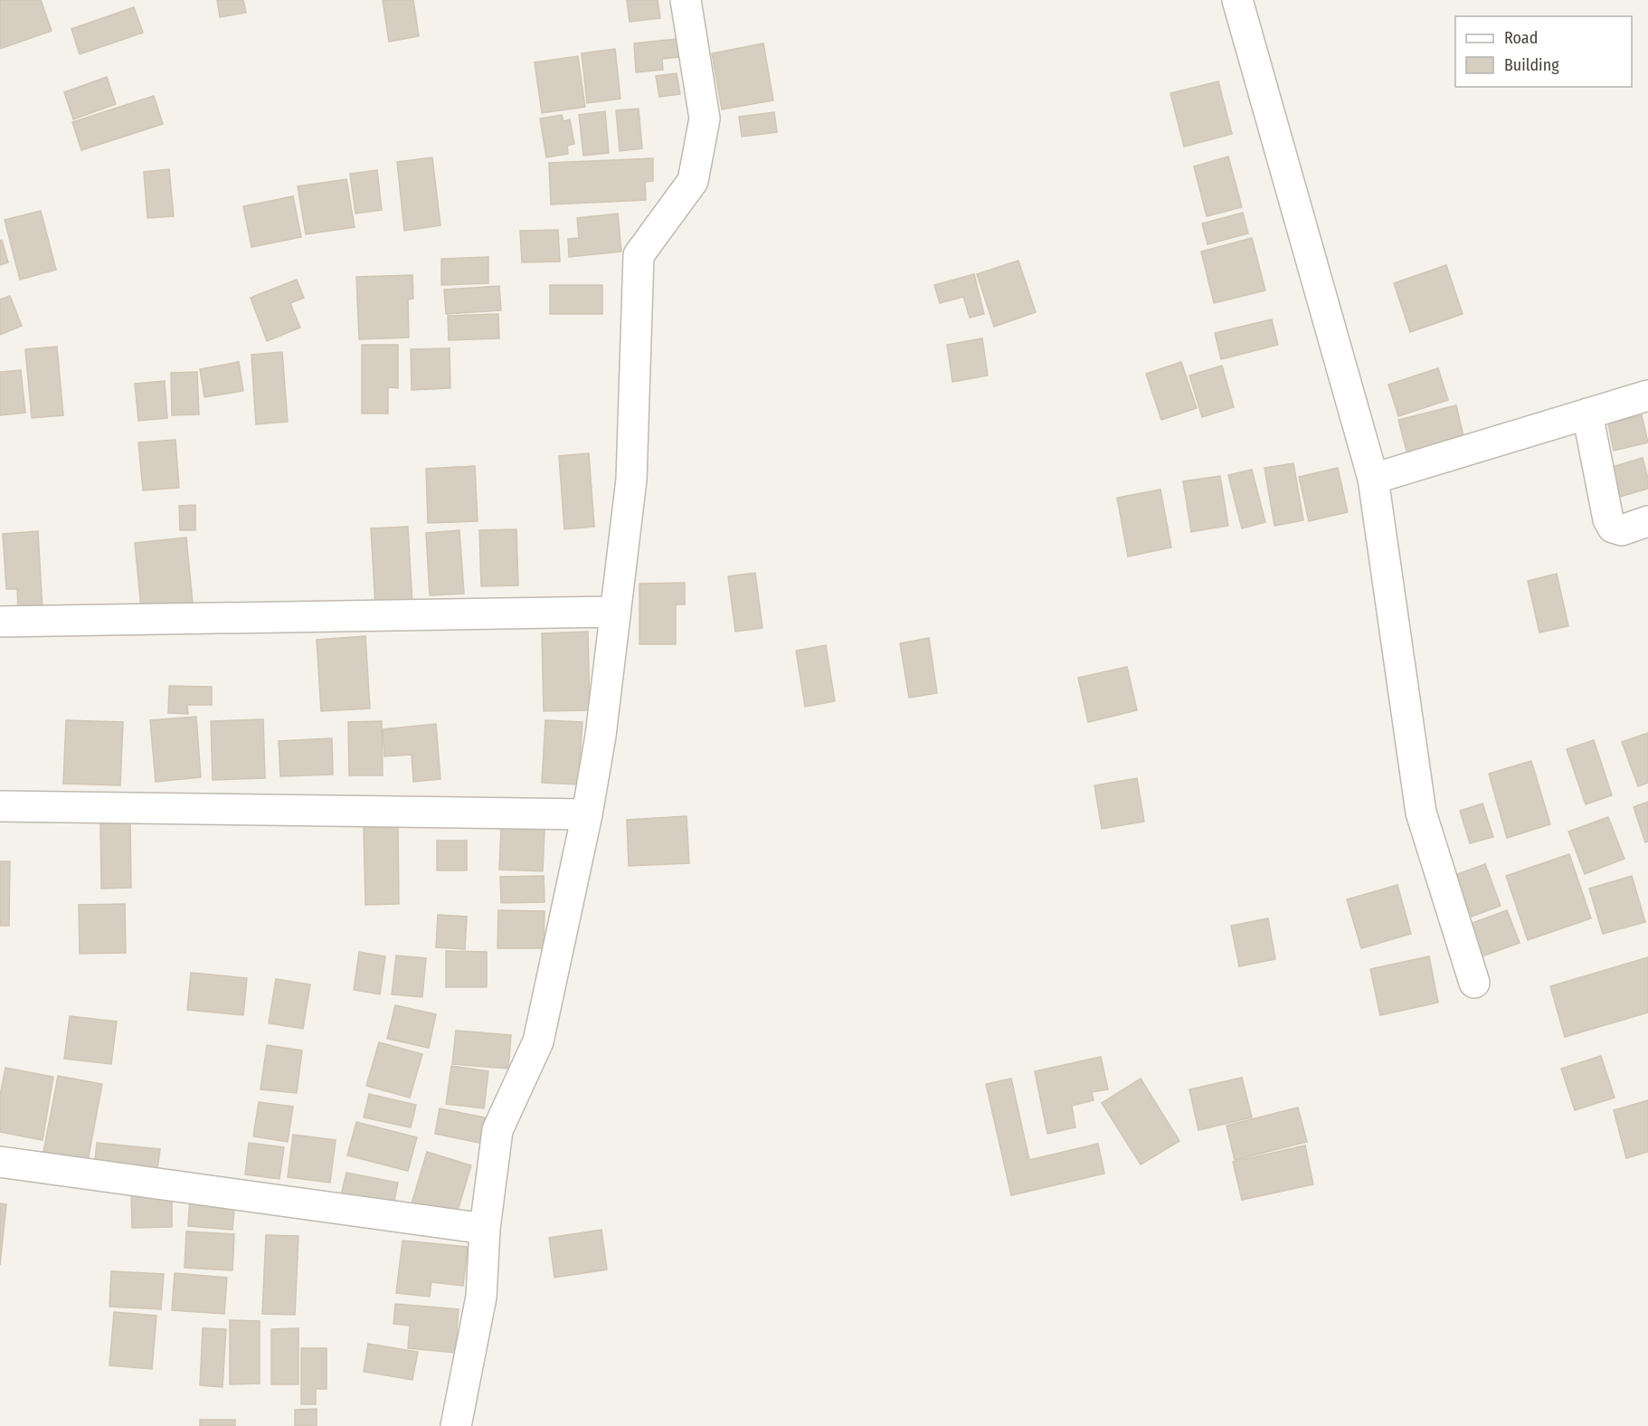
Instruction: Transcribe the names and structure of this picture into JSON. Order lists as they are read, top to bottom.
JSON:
{
  "legend": ["Road", "Building"]
}
